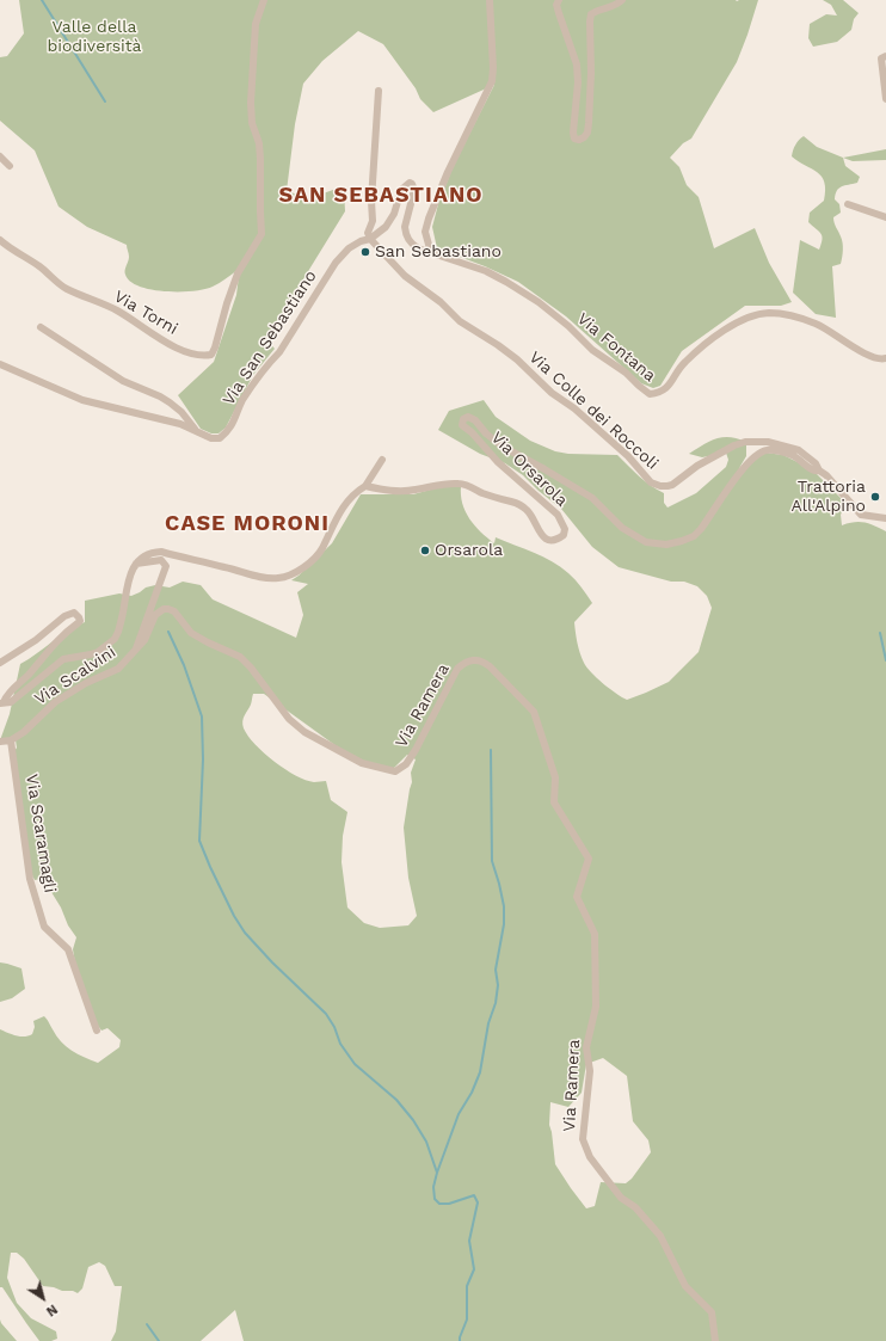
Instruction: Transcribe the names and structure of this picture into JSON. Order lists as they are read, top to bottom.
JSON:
{
  "streets": {
    "street": [
      "Via Torni",
      "Via San Sebastiano",
      "Via Fontana",
      "Via Colle dei Roccoli",
      "Via Orsarola",
      "Via Scalvini",
      "Via Ramera",
      "Via Scaramagli"
    ]
  },
  "crossings": [
    ["Via San Sebastiano", "Via Fontana"],
    ["Via San Sebastiano", "Via Colle dei Roccoli"],
    ["Via Colle dei Roccoli", "Via Orsarola"],
    ["Via Scalvini", "Via Ramera"],
    ["Via Scalvini", "Via Scaramagli"]
  ],
  "districts": ["SAN SEBASTIANO", "CASE MORONI"],
  "parks": ["Valle della biodiversità"],
  "places": ["San Sebastiano", "Trattoria All'Alpino", "Orsarola"],
  "north": "bottom right"
}
